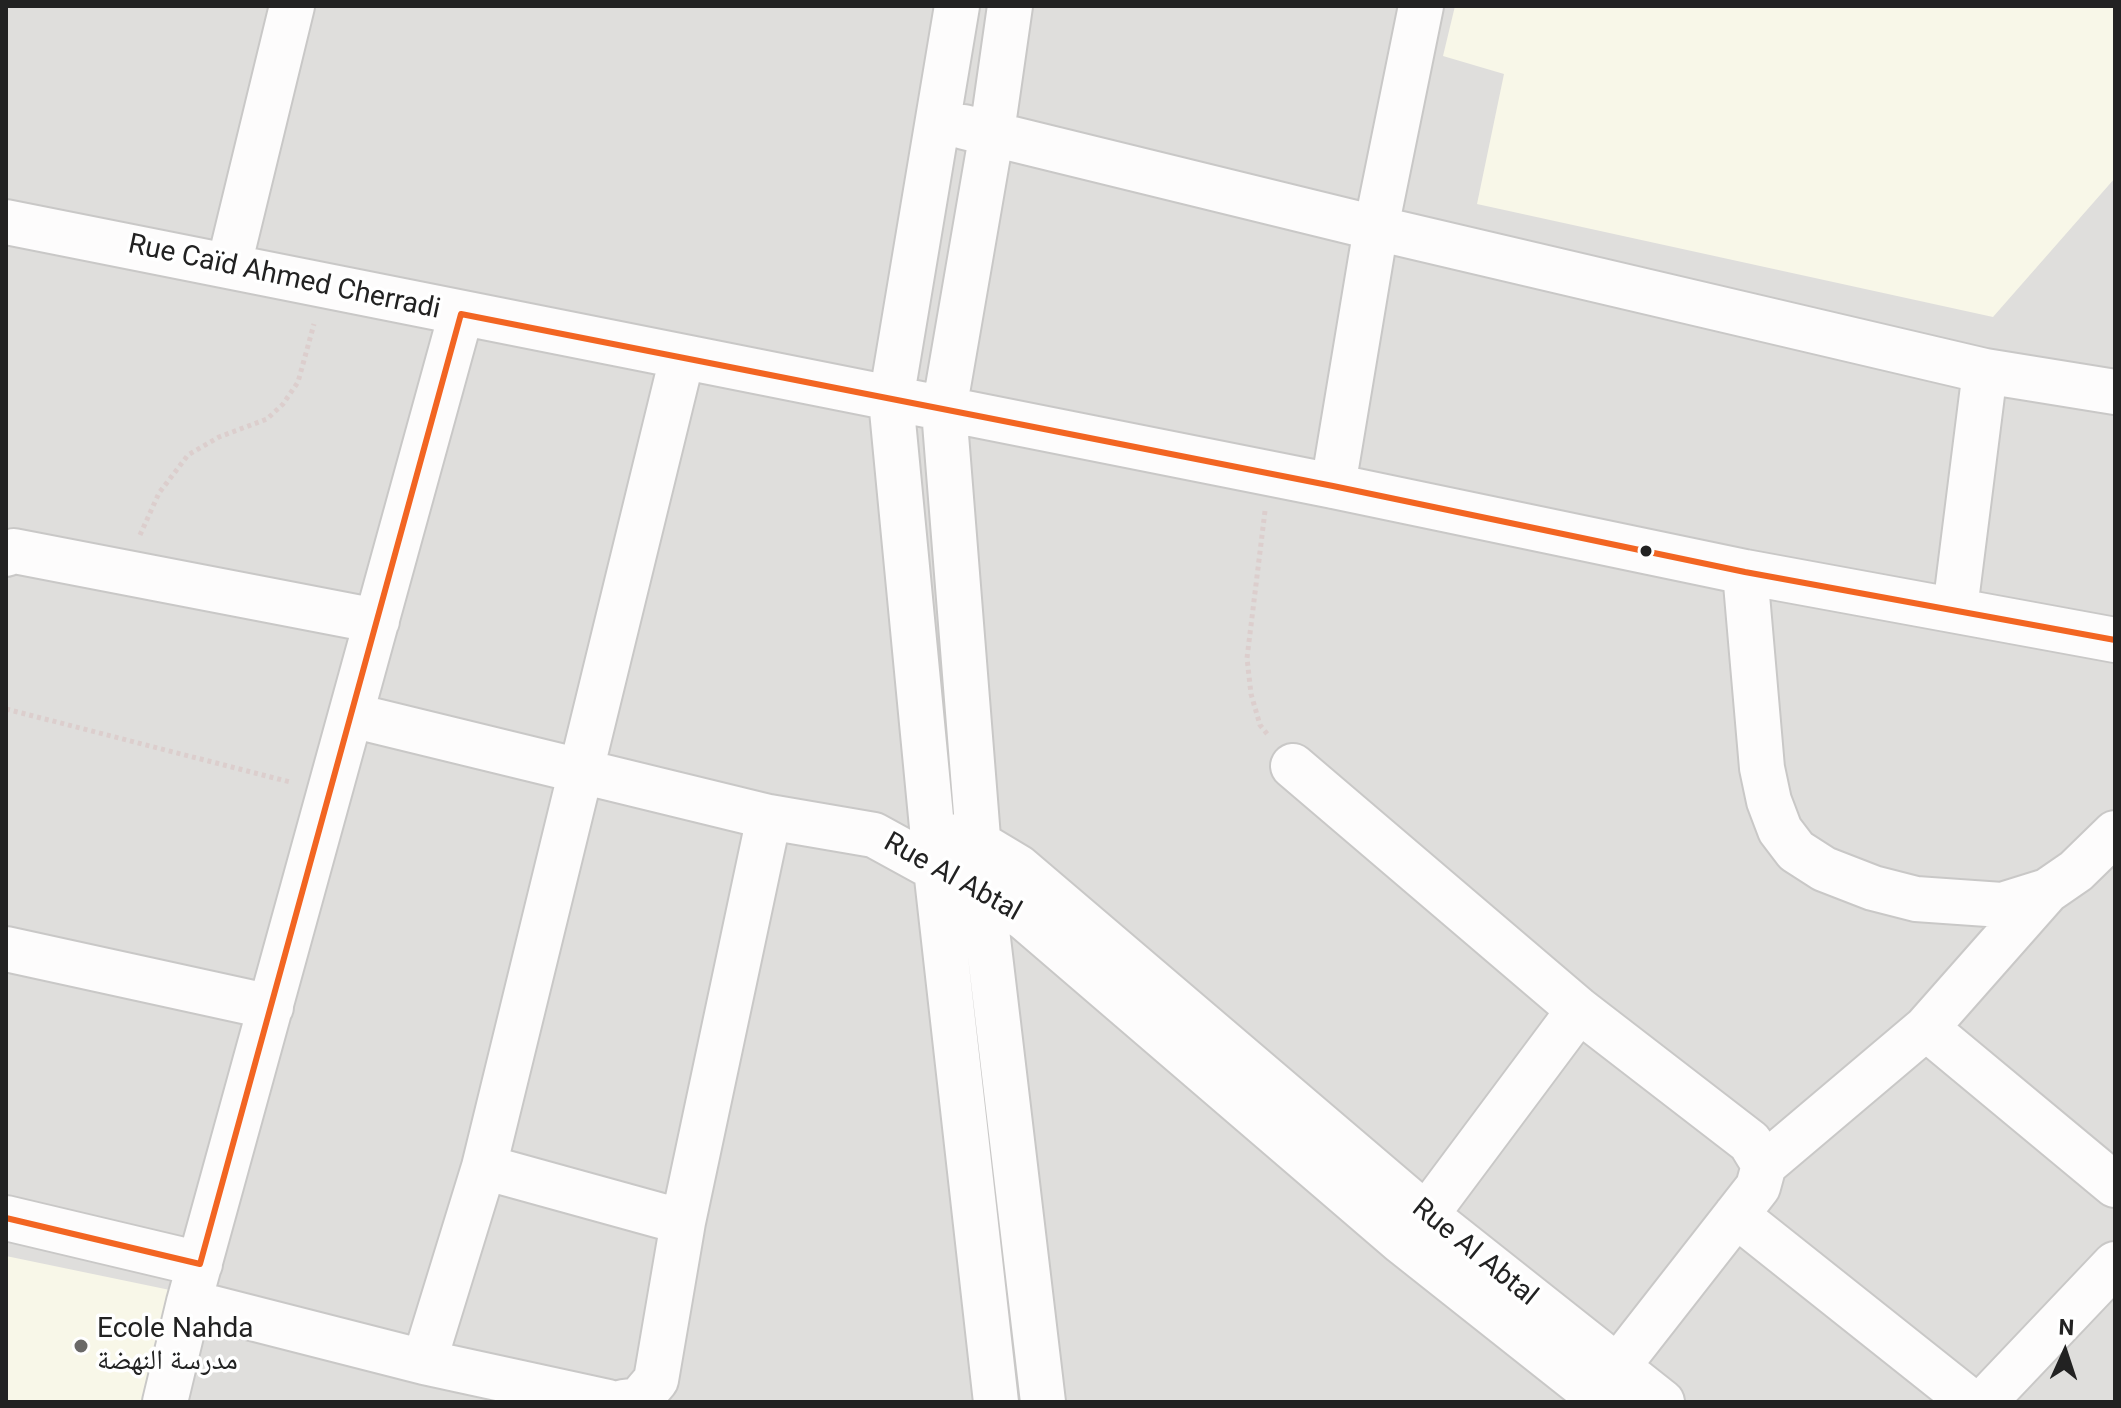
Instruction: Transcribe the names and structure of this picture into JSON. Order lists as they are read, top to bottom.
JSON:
{
  "streets": {
    "street": ["Rue Caïd Ahmed Cherradi", "Rue Al Abtal"]
  },
  "places": ["Ecole Nahda مدرسة النهضة"],
  "north": "top"
}
